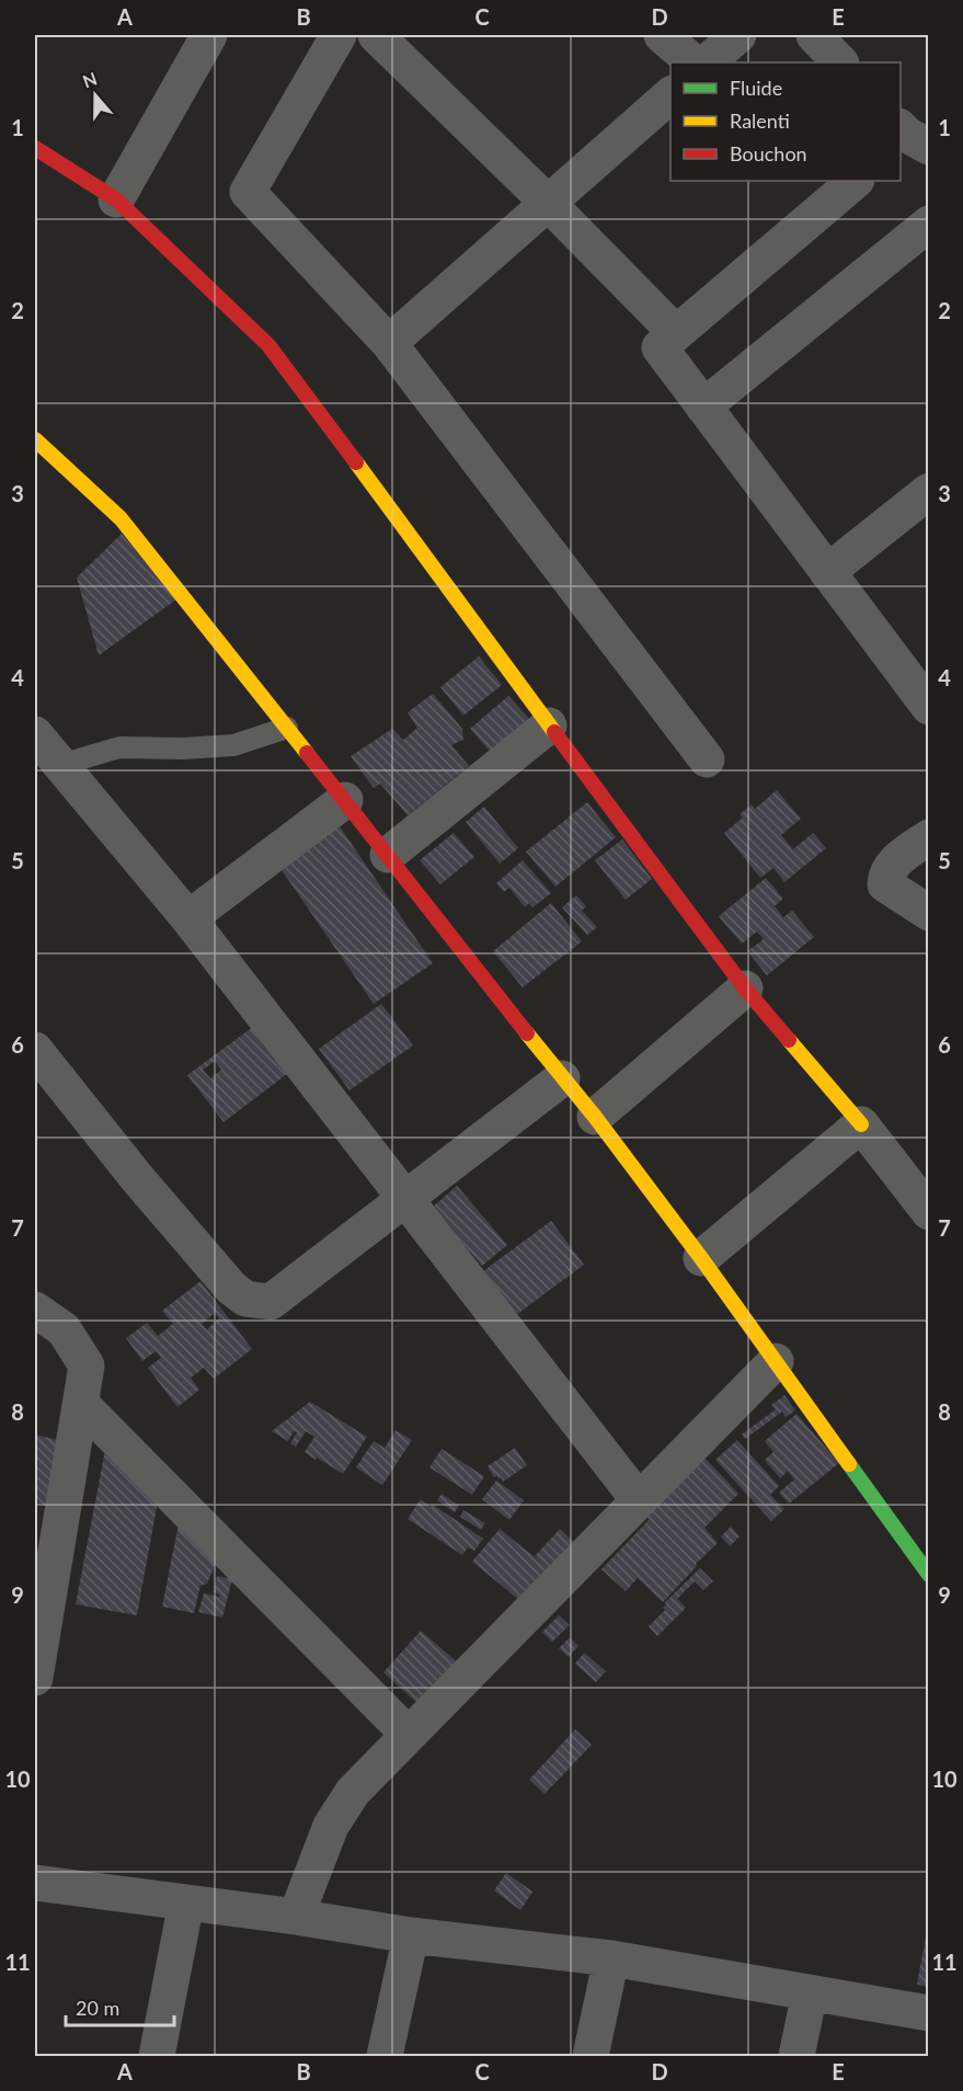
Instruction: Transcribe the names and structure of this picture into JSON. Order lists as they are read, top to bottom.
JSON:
{
  "legend": ["Fluide", "Ralenti", "Bouchon"],
  "scale_bar": "20 m",
  "north": "top",
  "grid": {
    "columns": [
      "A",
      "B",
      "C",
      "D",
      "E"
    ],
    "rows": [
      "1",
      "2",
      "3",
      "4",
      "5",
      "6",
      "7",
      "8",
      "9",
      "10",
      "11"
    ]
  }
}
